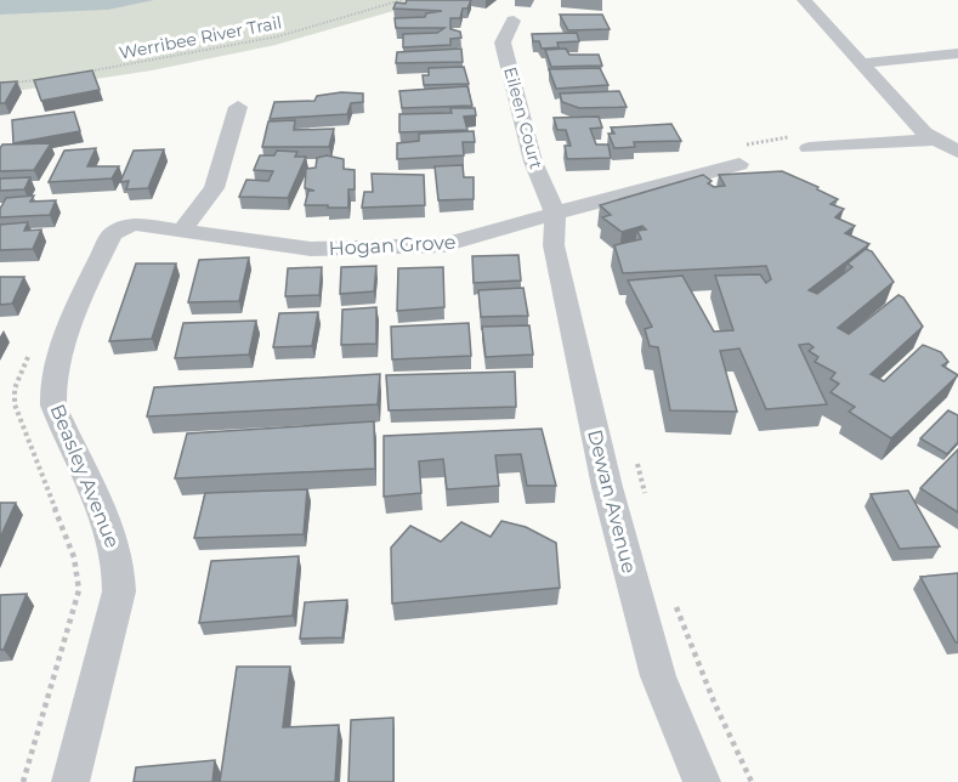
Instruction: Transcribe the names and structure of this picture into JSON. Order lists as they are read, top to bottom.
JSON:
{
  "streets": {
    "street": [
      "Eileen Court",
      "Hogan Grove",
      "Beasley Avenue",
      "Dewan Avenue"
    ],
    "path": ["Werribee River Trail"]
  },
  "crossings": [
    ["Eileen Court", "Hogan Grove"],
    ["Eileen Court", "Dewan Avenue"],
    ["Hogan Grove", "Beasley Avenue"],
    ["Hogan Grove", "Dewan Avenue"]
  ]
}
